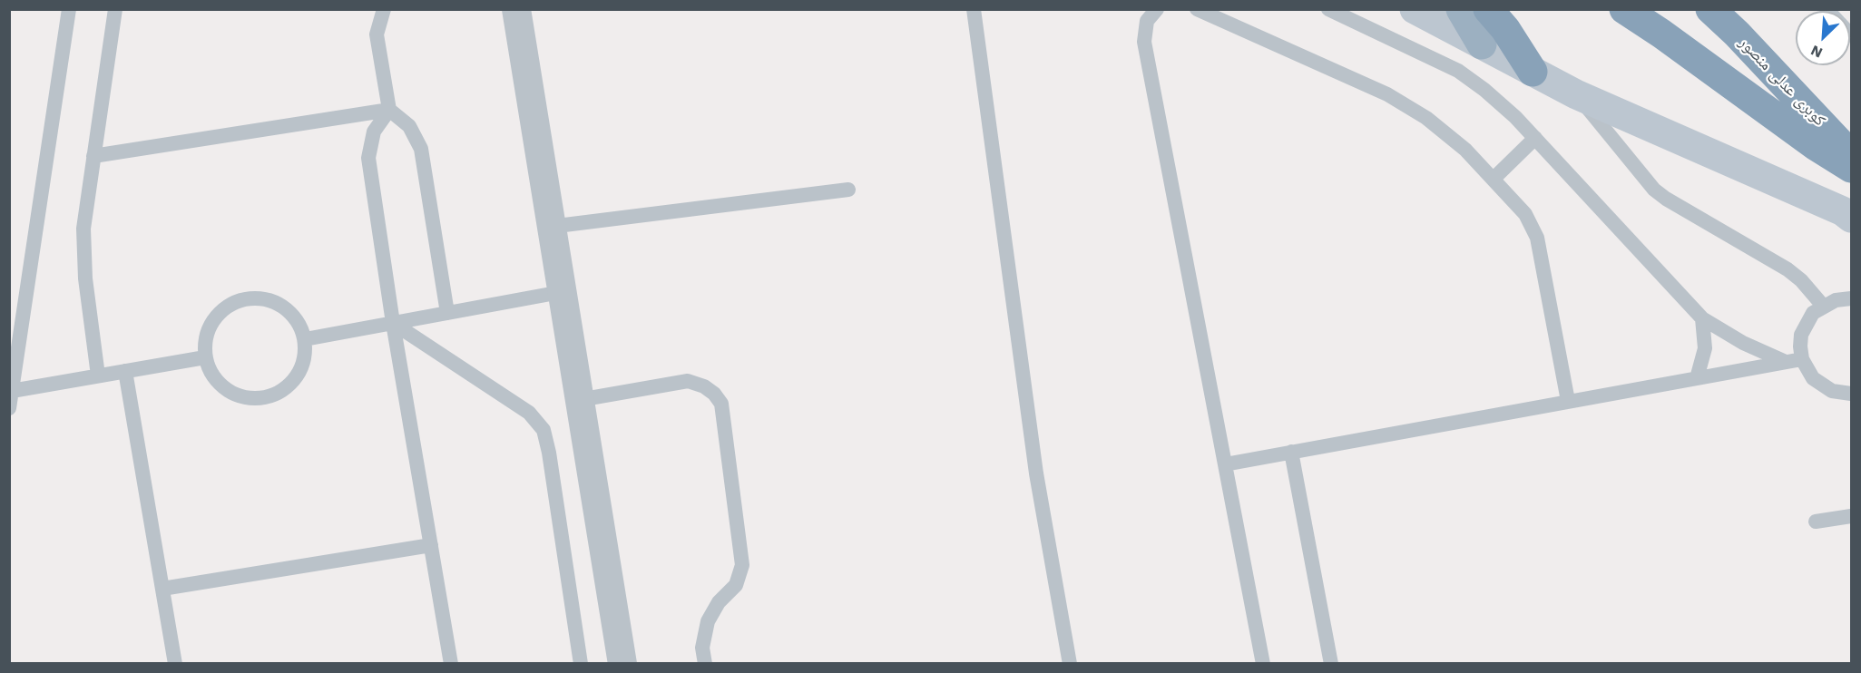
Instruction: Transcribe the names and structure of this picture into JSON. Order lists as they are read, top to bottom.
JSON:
{
  "streets": {
    "highway": ["كوبرى عدلى منصور"]
  },
  "north": "bottom left"
}
